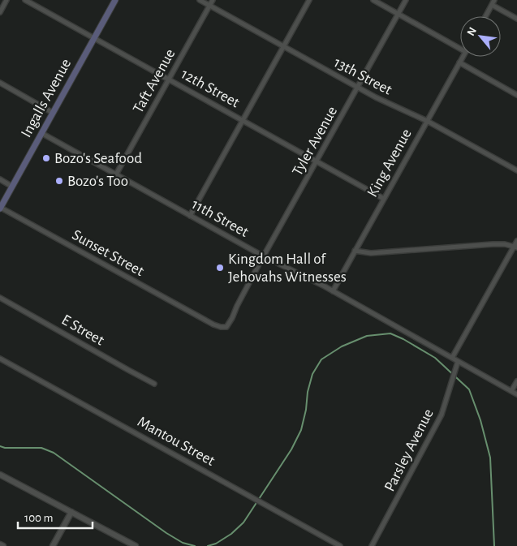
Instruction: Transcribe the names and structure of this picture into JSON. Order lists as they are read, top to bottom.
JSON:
{
  "streets": {
    "main road": ["Ingalls Avenue"],
    "street": [
      "13th Street",
      "Taft Avenue",
      "12th Street",
      "Tyler Avenue",
      "King Avenue",
      "11th Street",
      "Sunset Street",
      "E Street",
      "Mantou Street",
      "Parsley Avenue"
    ]
  },
  "crossings": [
    ["13th Street", "Taft Avenue"],
    ["13th Street", "Tyler Avenue"],
    ["13th Street", "King Avenue"],
    ["Taft Avenue", "12th Street"],
    ["Taft Avenue", "11th Street"],
    ["12th Street", "Ingalls Avenue"],
    ["12th Street", "Tyler Avenue"],
    ["12th Street", "King Avenue"],
    ["Ingalls Avenue", "11th Street"],
    ["Ingalls Avenue", "Sunset Street"],
    ["Tyler Avenue", "11th Street"],
    ["Tyler Avenue", "Sunset Street"],
    ["King Avenue", "11th Street"],
    ["11th Street", "Parsley Avenue"]
  ],
  "places": ["Bozo's Seafood", "Bozo's Too", "Kingdom Hall of Jehovahs Witnesses"],
  "scale_bar": "100 m",
  "north": "top left"
}
